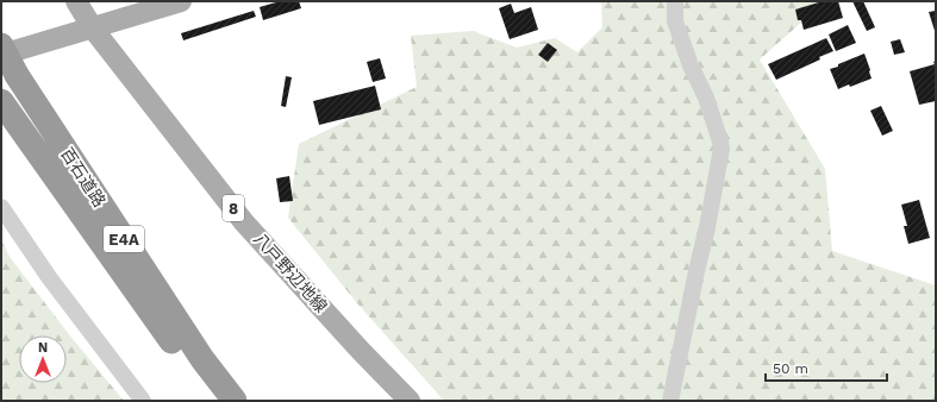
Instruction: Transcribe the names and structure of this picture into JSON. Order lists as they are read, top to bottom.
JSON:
{
  "streets": {
    "highway": ["百石道路", "E4A"],
    "main road": ["8", "八戸野辺地線"]
  },
  "scale_bar": "50 m",
  "north": "top"
}
